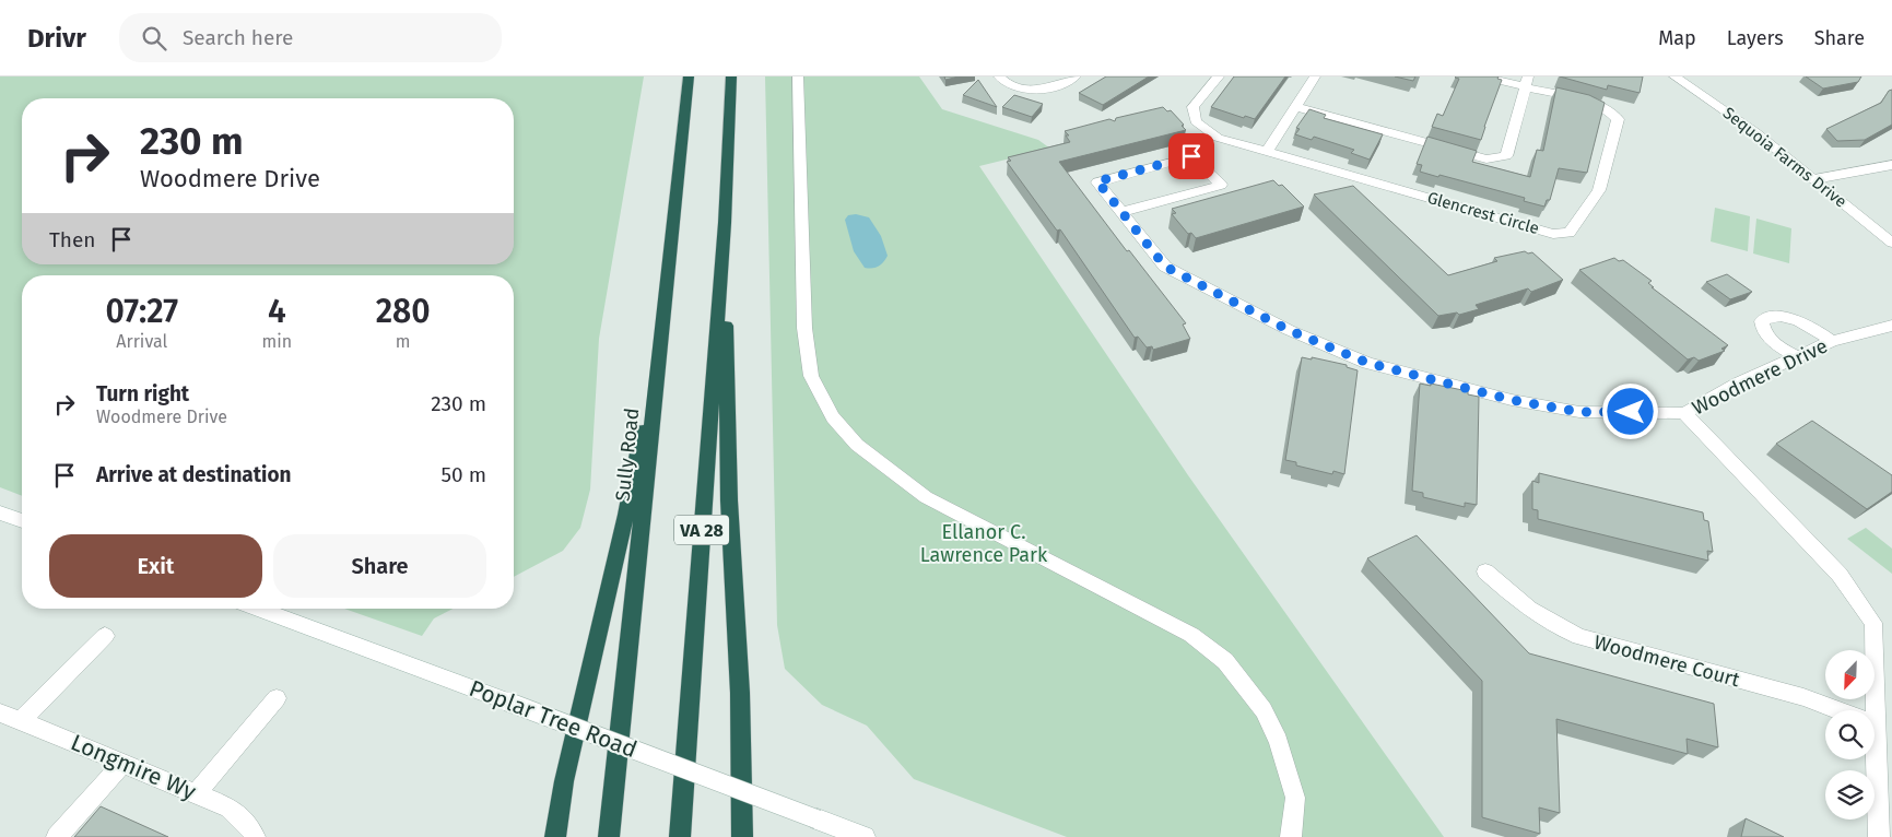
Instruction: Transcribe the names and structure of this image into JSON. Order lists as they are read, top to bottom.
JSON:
{
  "streets": {
    "highway": ["Sully Road", "VA 28"],
    "street": [
      "Sequoia Farms Drive",
      "Glencrest Circle",
      "Woodmere Drive",
      "Woodmere Court",
      "Poplar Tree Road",
      "Longmire Wy"
    ]
  },
  "parks": ["Ellanor C. Lawrence Park"],
  "north": "bottom left",
  "page": {
    "header": "Drivr",
    "search": "Search here",
    "nav": ["Map", "Layers", "Share"],
    "turn": ["230 m", "Woodmere Drive"],
    "then": "Then",
    "eta": [
      "07:27",
      "Arrival",
      "4",
      "min",
      "280",
      "m"
    ],
    "list": [
      {
        "name": "Turn right",
        "note": "Woodmere Drive",
        "value": "230 m"
      },
      {
        "name": "Arrive at destination",
        "value": "50 m"
      }
    ],
    "buttons": ["Exit", "Share"]
  }
}
